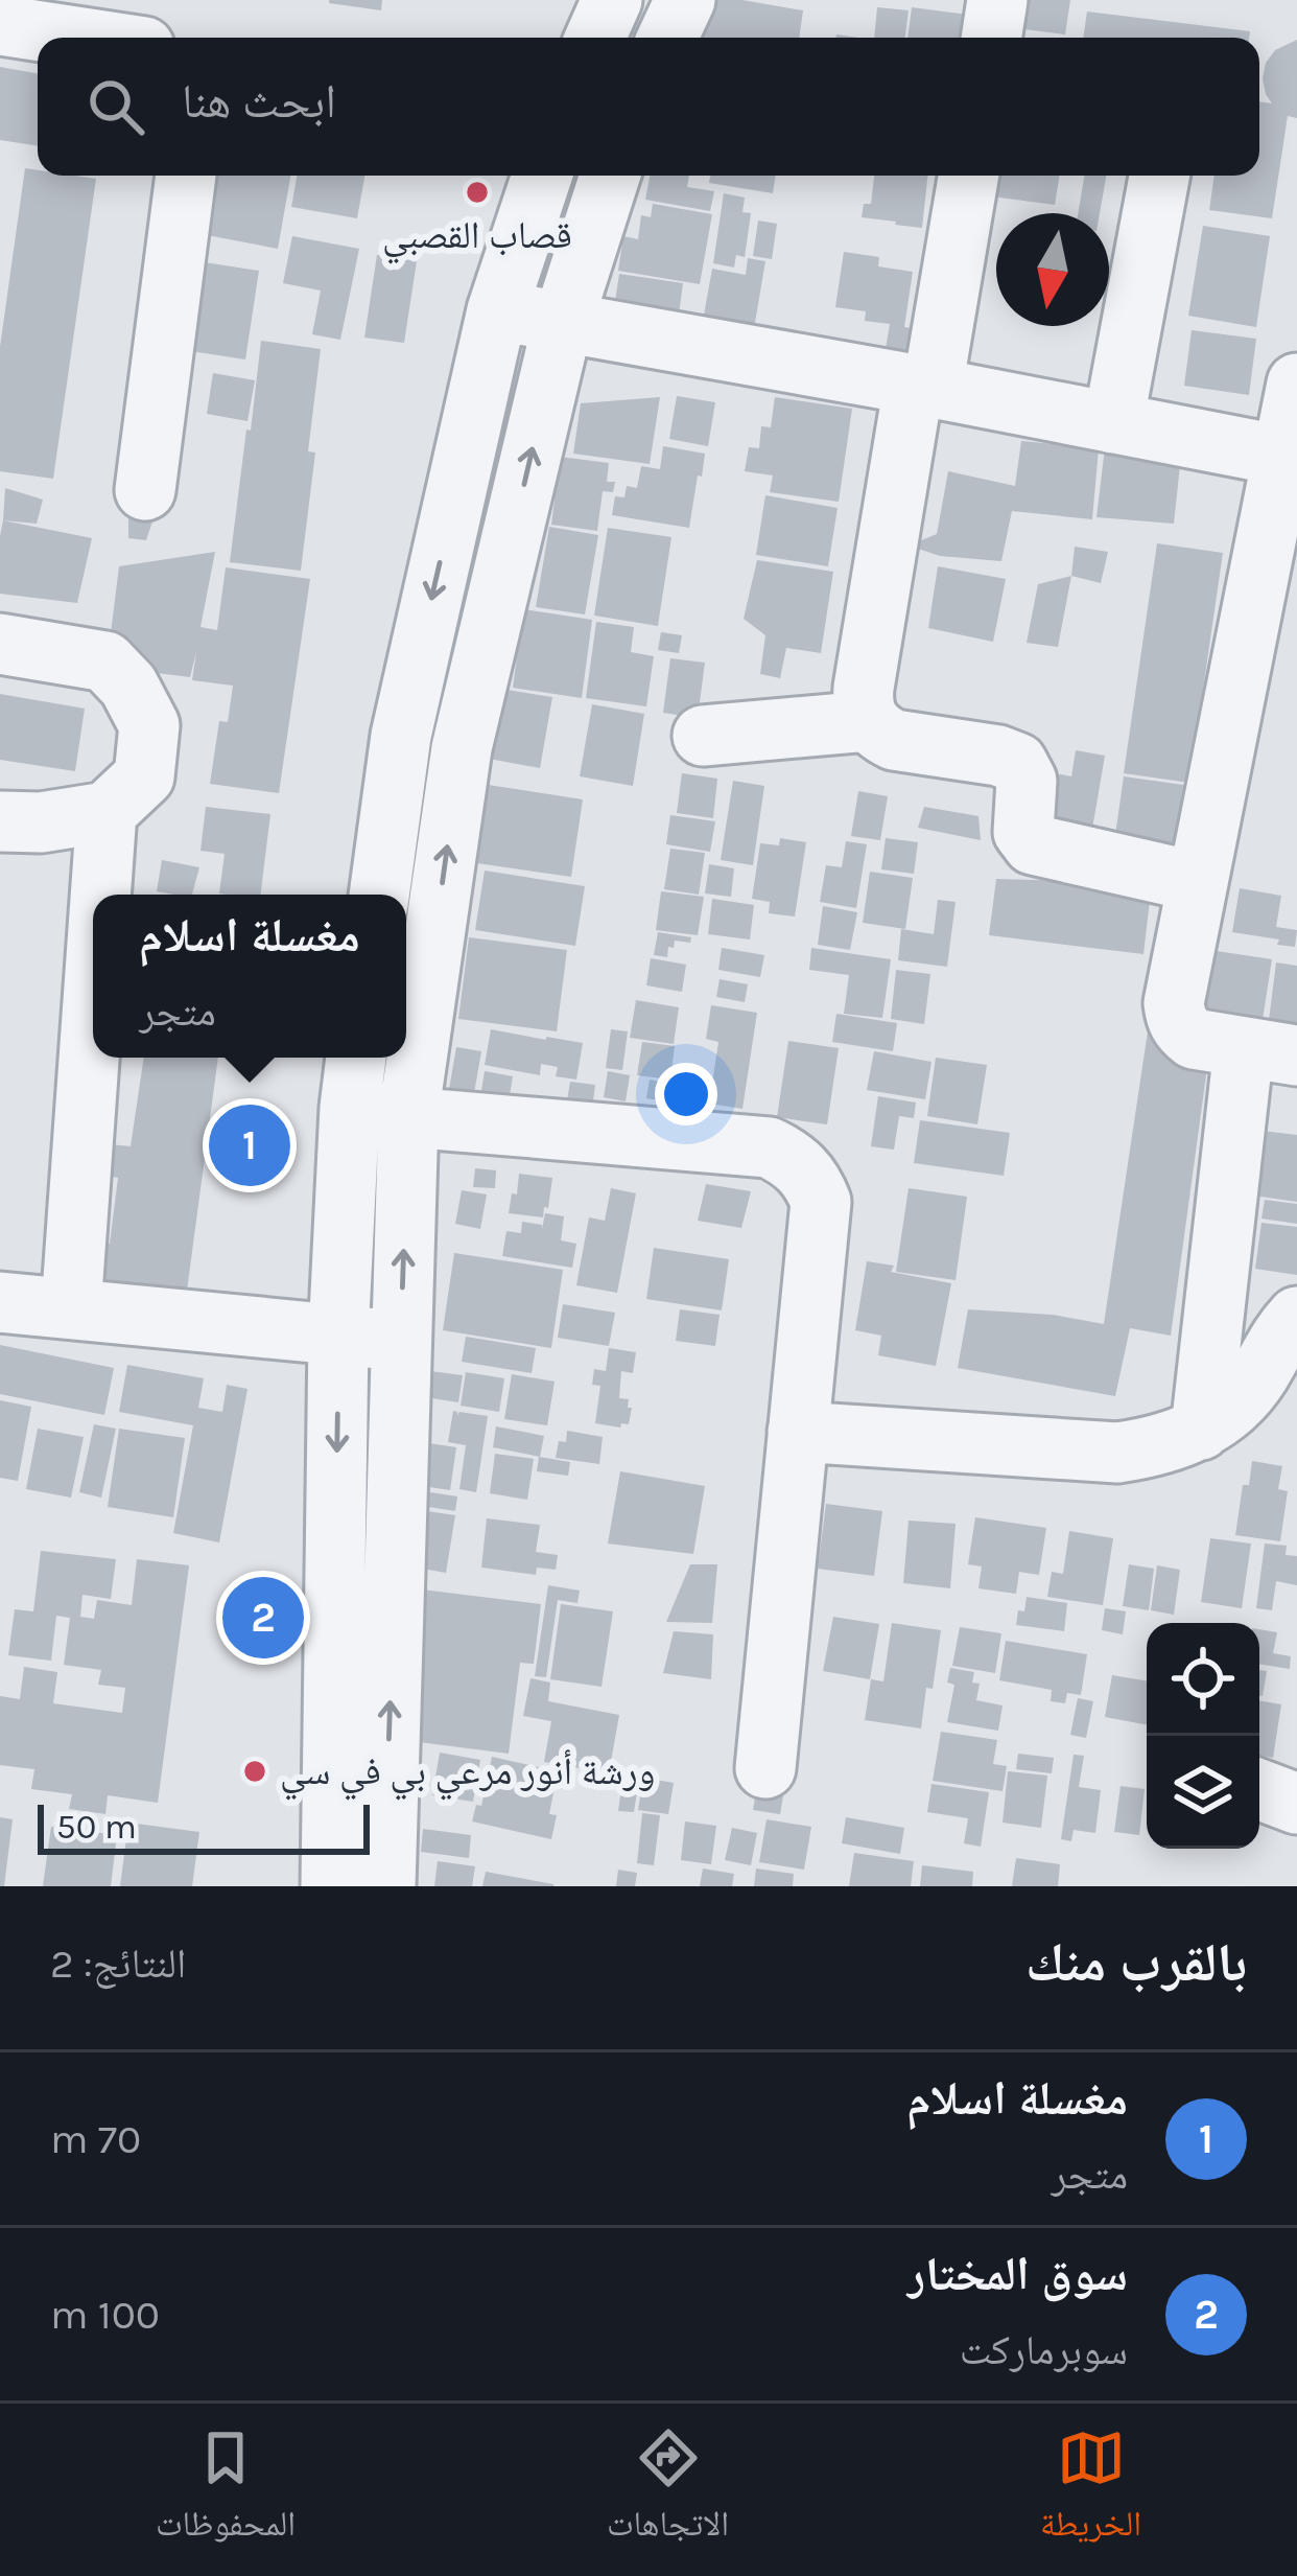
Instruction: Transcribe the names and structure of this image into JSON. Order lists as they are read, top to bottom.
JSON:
{
  "places": ["قصاب القصبي", "ورشة أنور مرعي بي في سي"],
  "scale_bar": "50 m",
  "north": "bottom",
  "page": {
    "search": "ابحث هنا",
    "popup": ["مغسلة اسلام", "متجر"],
    "pins": ["1", "2"],
    "scale": "50 m",
    "heading": ["بالقرب منك", "النتائج: 2"],
    "list": [
      {
        "mark": "1",
        "name": "مغسلة اسلام",
        "note": "متجر",
        "value": "70 m"
      },
      {
        "mark": "2",
        "name": "سوق المختار",
        "note": "سوبرماركت",
        "value": "100 m"
      }
    ],
    "nav": ["الخريطة", "الاتجاهات", "المحفوظات"]
  }
}
